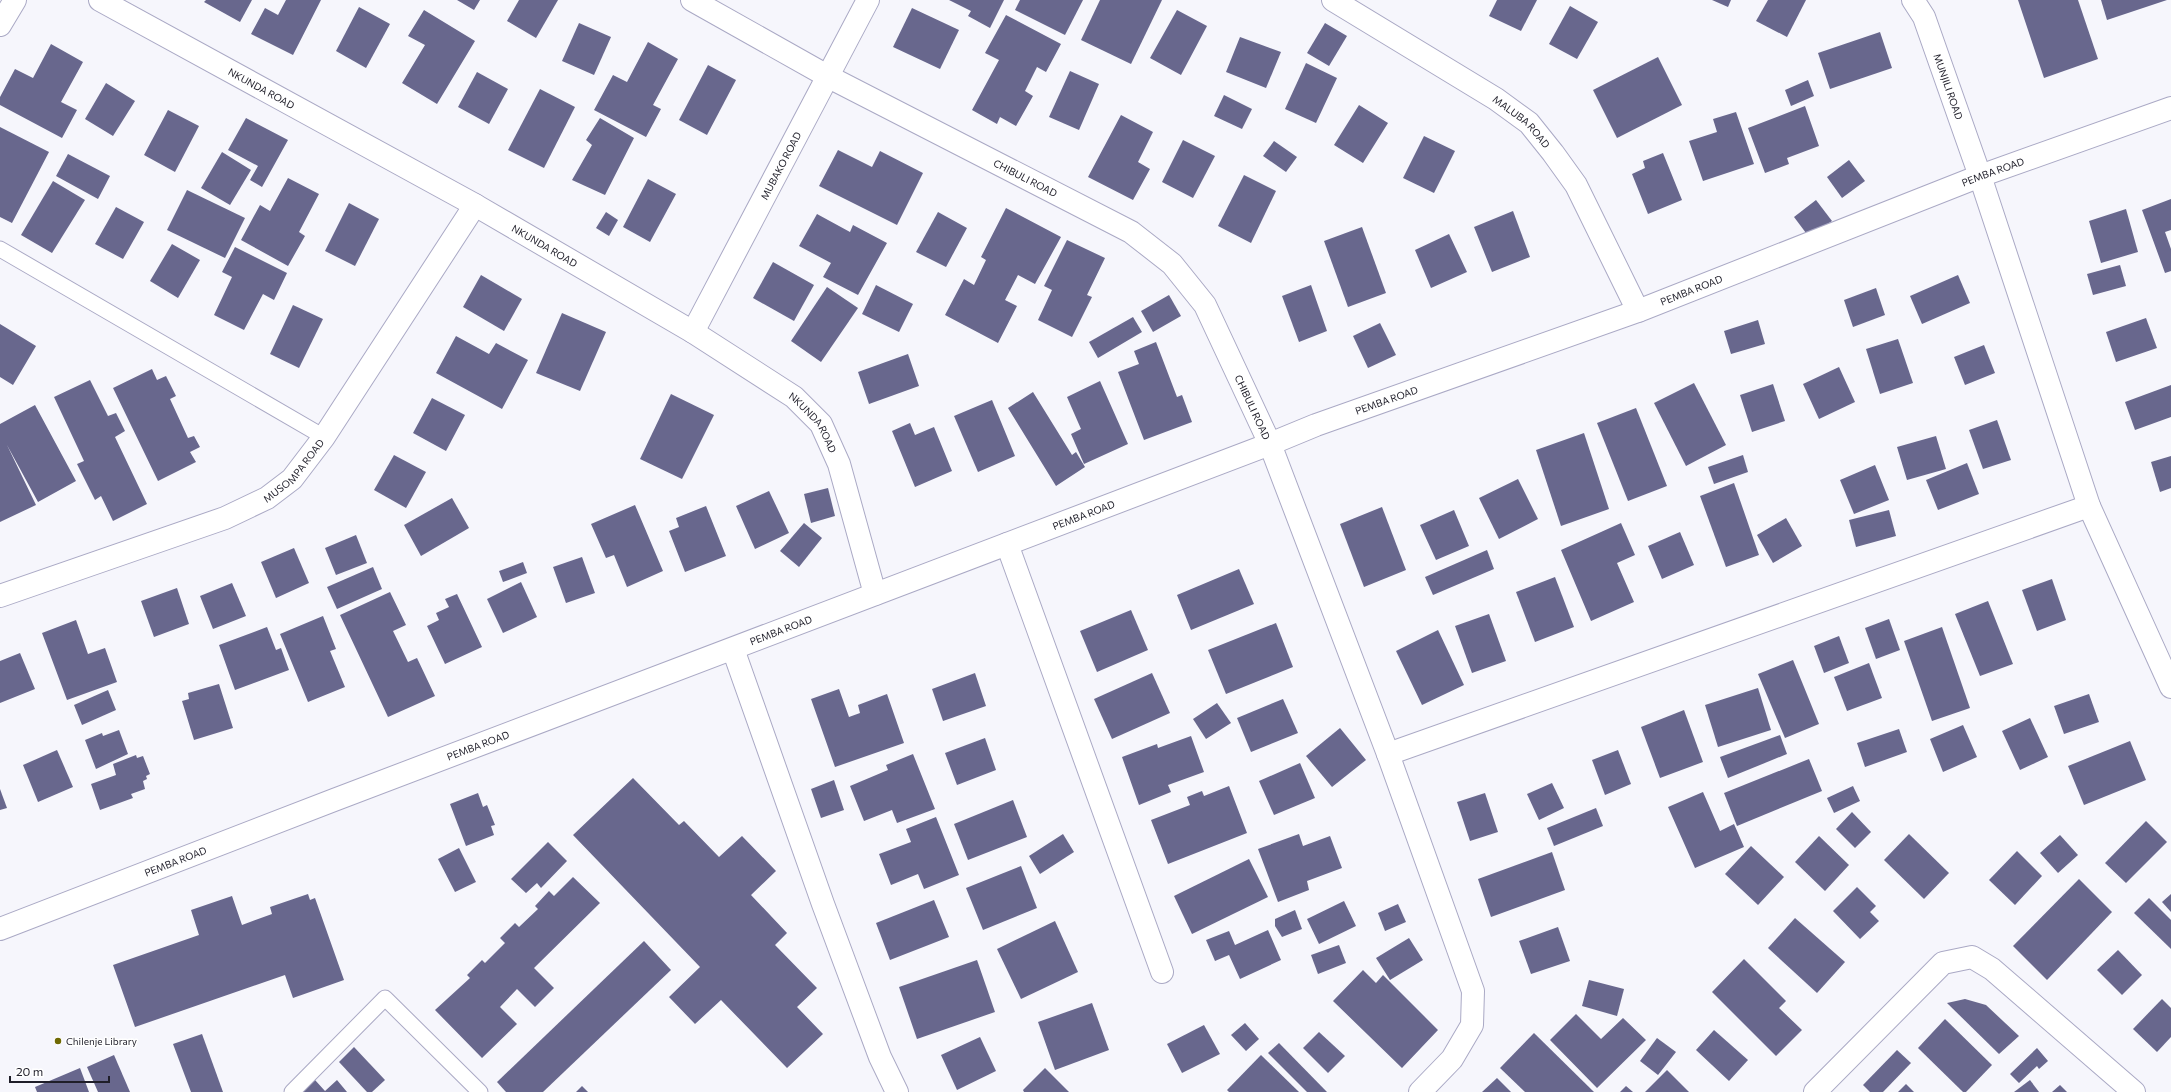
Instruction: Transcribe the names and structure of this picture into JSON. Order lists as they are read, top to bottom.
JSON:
{
  "streets": {
    "street": [
      "MUNJILI ROAD",
      "NKUNDA ROAD",
      "MALUBA ROAD",
      "MUBAKO ROAD",
      "PEMBA ROAD",
      "CHIBULI ROAD",
      "MUSOMPA ROAD"
    ]
  },
  "crossings": [
    ["MUNJILI ROAD", "PEMBA ROAD"],
    ["NKUNDA ROAD", "MUBAKO ROAD"],
    ["NKUNDA ROAD", "PEMBA ROAD"],
    ["NKUNDA ROAD", "MUSOMPA ROAD"],
    ["MALUBA ROAD", "PEMBA ROAD"],
    ["MUBAKO ROAD", "CHIBULI ROAD"],
    ["PEMBA ROAD", "CHIBULI ROAD"]
  ],
  "places": ["Chilenje Library"],
  "scale_bar": "20 m"
}
